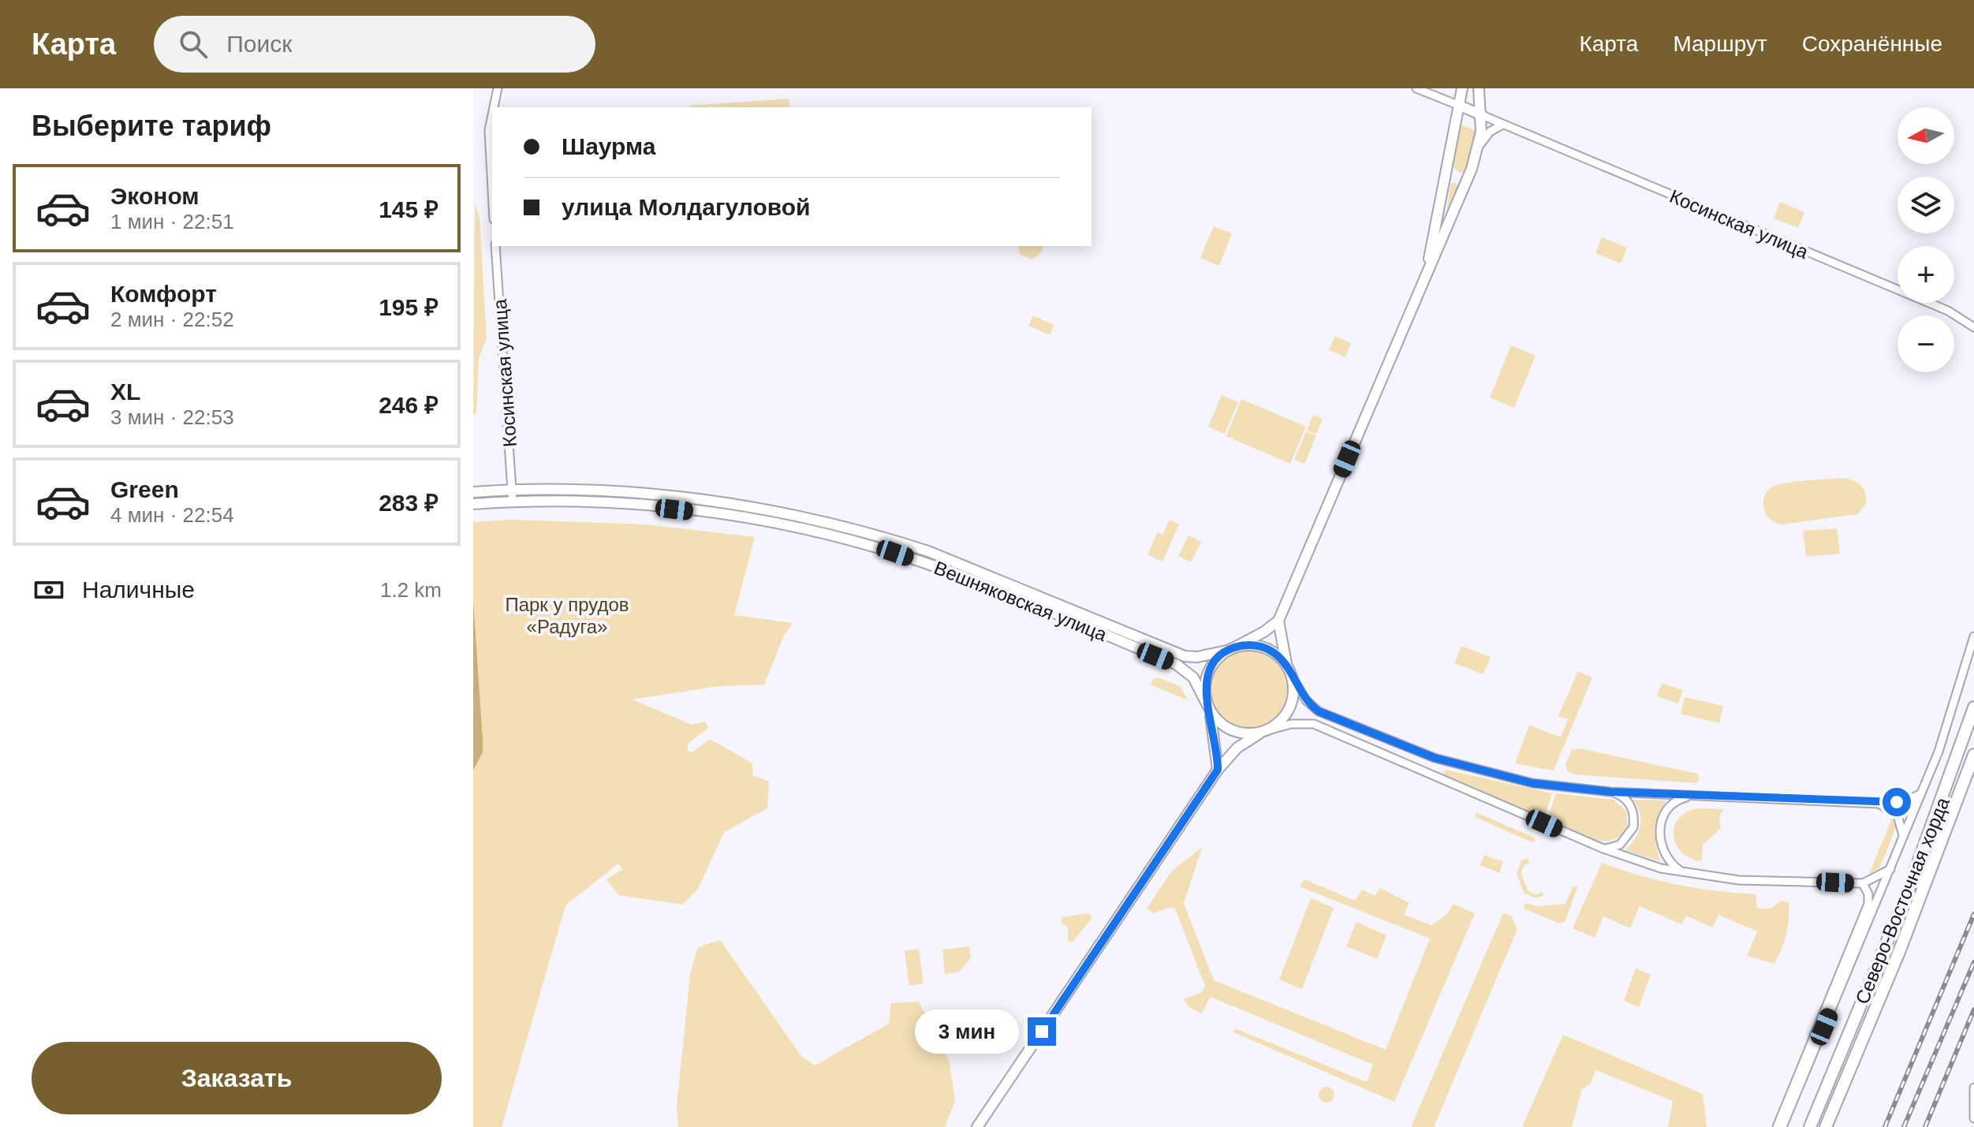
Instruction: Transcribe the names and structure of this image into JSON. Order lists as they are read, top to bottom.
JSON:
{
  "streets": {
    "main road": ["Косинская улица", "Вешняковская улица", "Северо-Восточная хорда"]
  },
  "crossings": [
    ["Косинская улица", "Вешняковская улица"]
  ],
  "parks": ["Парк у прудов «Радуга»"],
  "north": "left",
  "page": {
    "header": "Карта",
    "search": "Поиск",
    "nav": ["Карта", "Маршрут", "Сохранённые"],
    "heading": "Выберите тариф",
    "map_buttons": ["+", "−"],
    "banner": ["Шаурма", "улица Молдагуловой"],
    "list": [
      {
        "name": "Эконом",
        "note": "1 мин · 22:51",
        "value": "145 ₽"
      },
      {
        "name": "Комфорт",
        "note": "2 мин · 22:52",
        "value": "195 ₽"
      },
      {
        "name": "XL",
        "note": "3 мин · 22:53",
        "value": "246 ₽"
      },
      {
        "name": "Green",
        "note": "4 мин · 22:54",
        "value": "283 ₽"
      }
    ],
    "pay": ["Наличные", "1.2 km"],
    "bubble": "3 мин",
    "buttons": "Заказать"
  }
}
